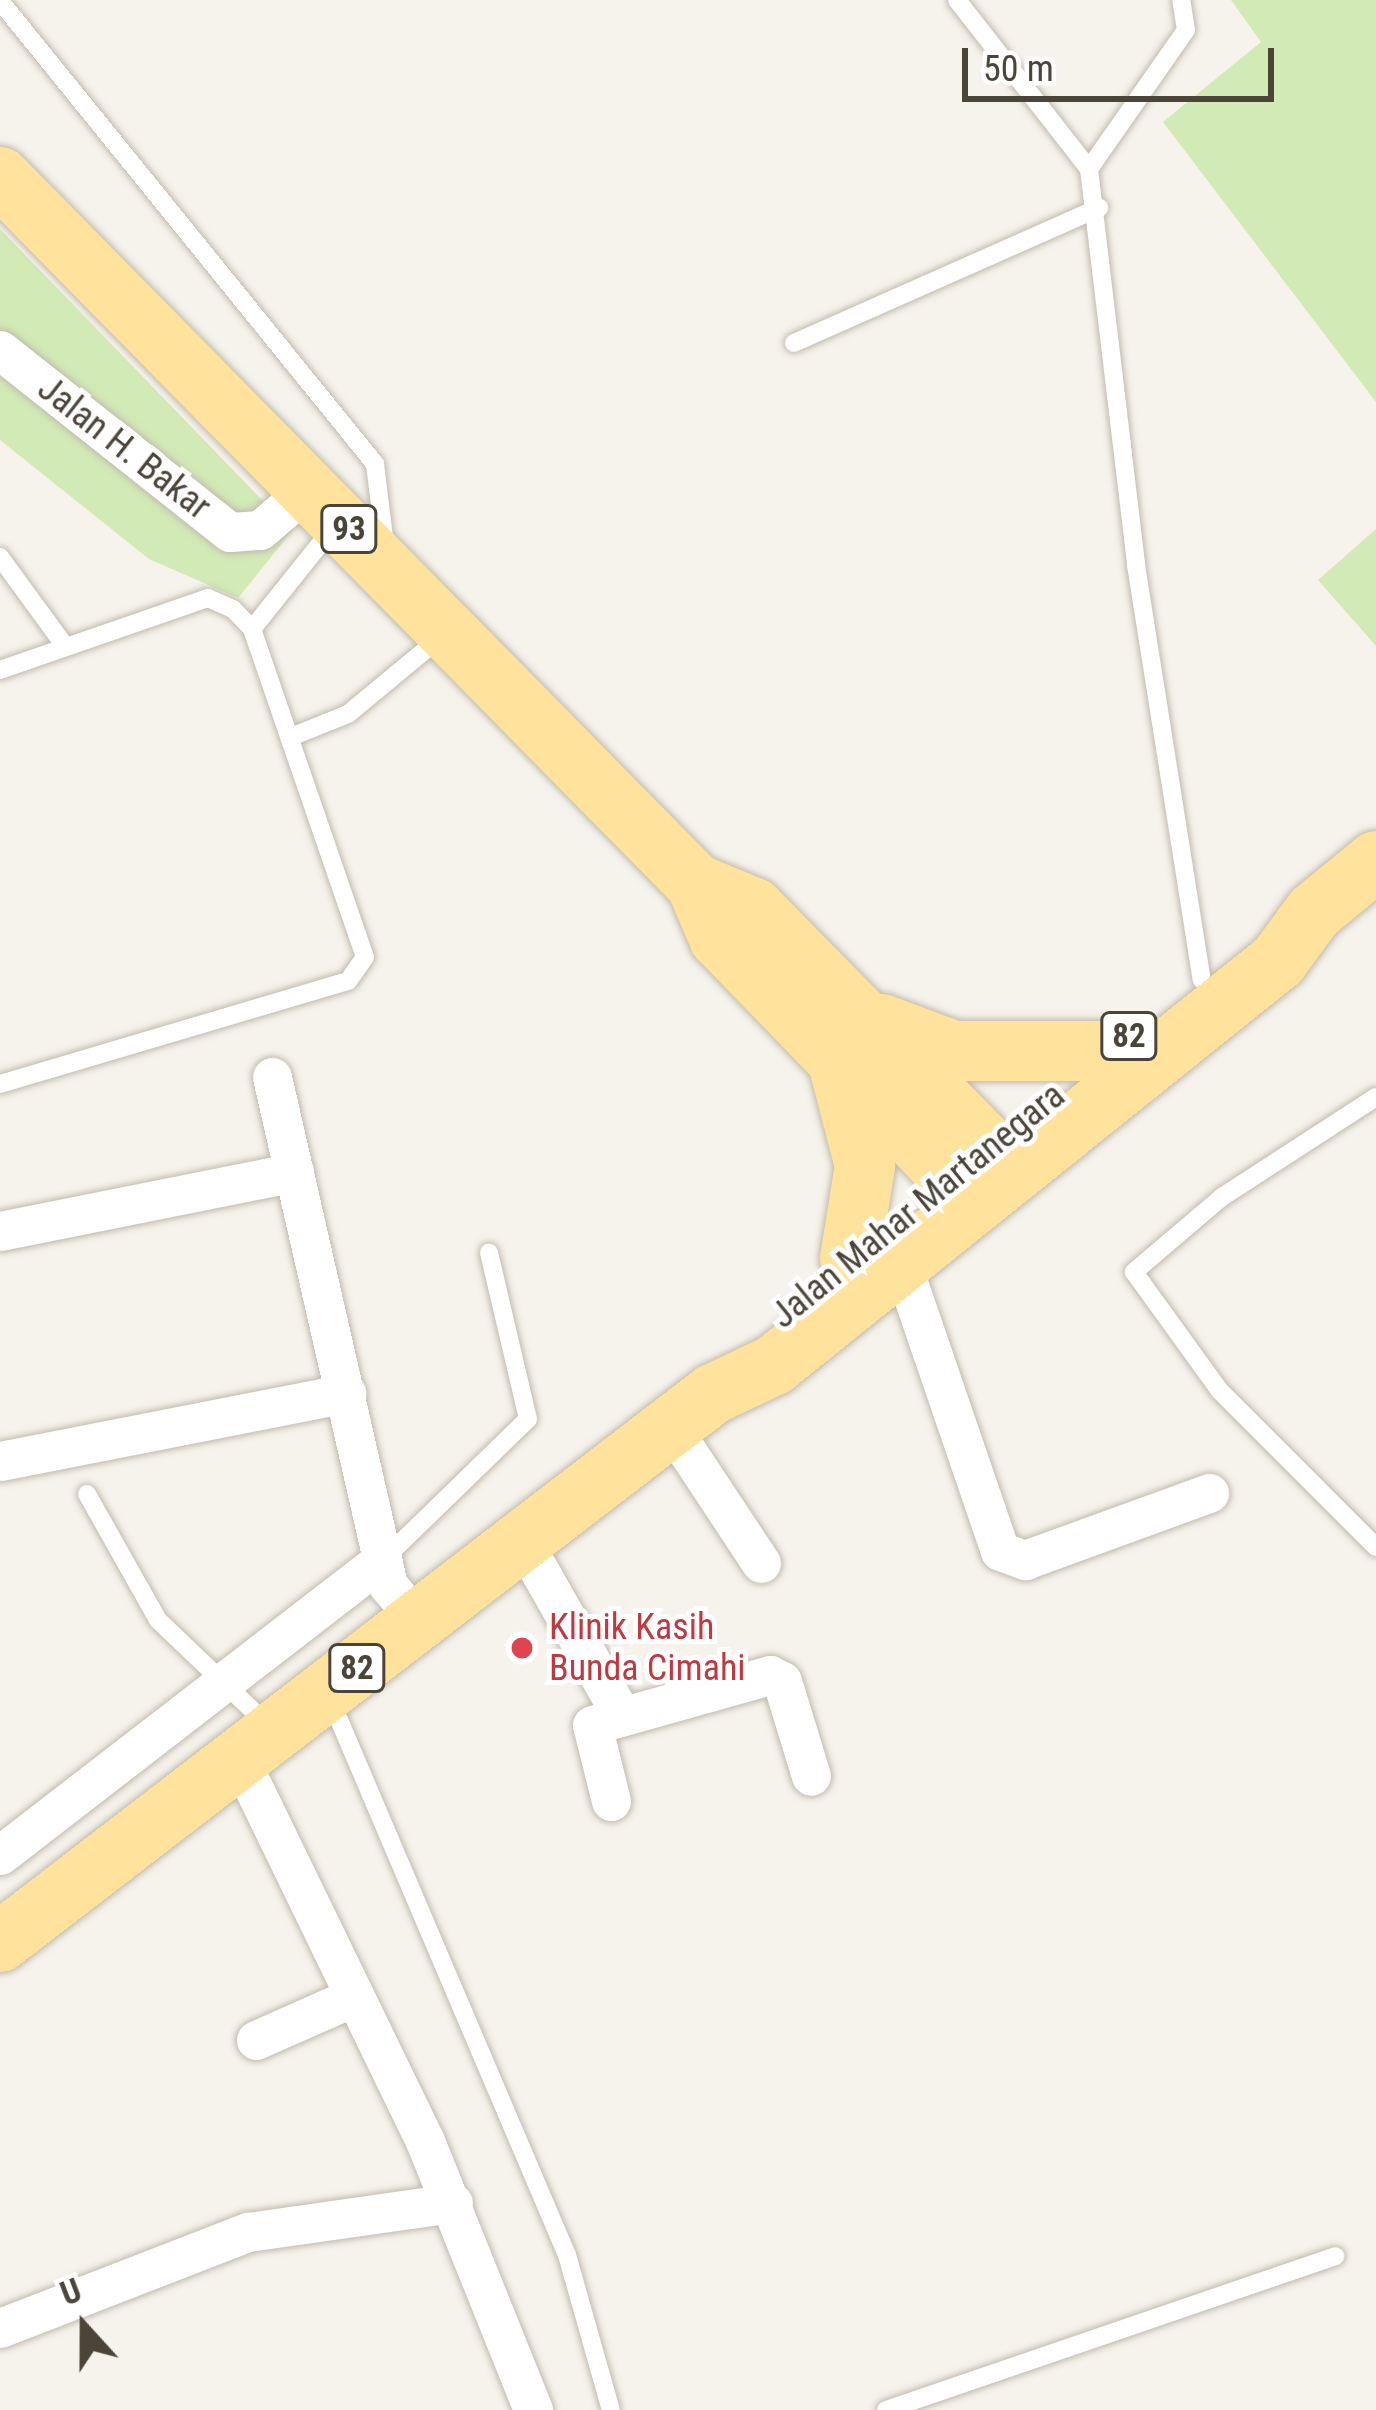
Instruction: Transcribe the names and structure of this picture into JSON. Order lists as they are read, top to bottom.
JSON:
{
  "streets": {
    "main road": ["93", "82", "Jalan Mahar Martanegara"],
    "street": ["Jalan H. Bakar"]
  },
  "crossings": [
    ["Jalan H. Bakar", "93"],
    ["93", "Jalan Mahar Martanegara"]
  ],
  "places": ["Klinik Kasih Bunda Cimahi"],
  "scale_bar": "50 m",
  "north": "top"
}
